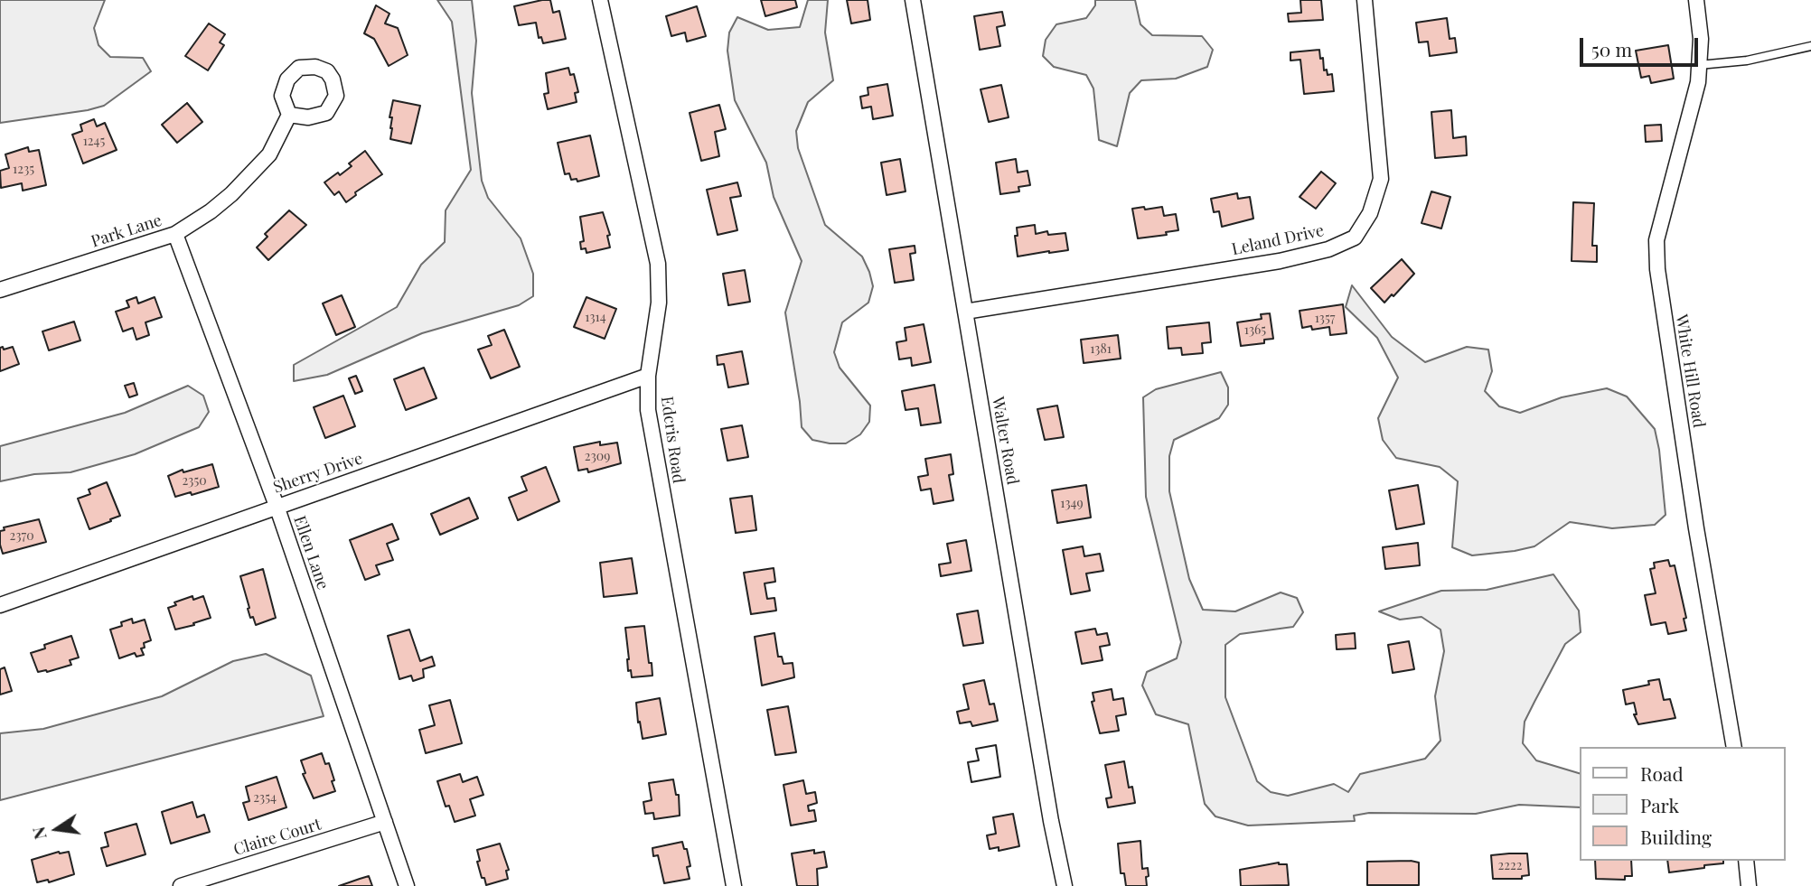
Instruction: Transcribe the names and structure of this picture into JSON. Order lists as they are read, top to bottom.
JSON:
{
  "streets": {
    "street": [
      "Park Lane",
      "Leland Drive",
      "White Hill Road",
      "Edcris Road",
      "Walter Road",
      "Sherry Drive",
      "Ellen Lane",
      "Claire Court"
    ]
  },
  "crossings": [
    ["Park Lane", "Ellen Lane"],
    ["Leland Drive", "Walter Road"],
    ["Edcris Road", "Sherry Drive"],
    ["Sherry Drive", "Ellen Lane"],
    ["Ellen Lane", "Claire Court"]
  ],
  "house_numbers": [
    "1245",
    "1235",
    "1314",
    "1357",
    "1365",
    "1381",
    "2309",
    "2350",
    "1349",
    "2370",
    "2354",
    "2222"
  ],
  "legend": ["Road", "Park", "Building"],
  "scale_bar": "50 m",
  "north": "left"
}
